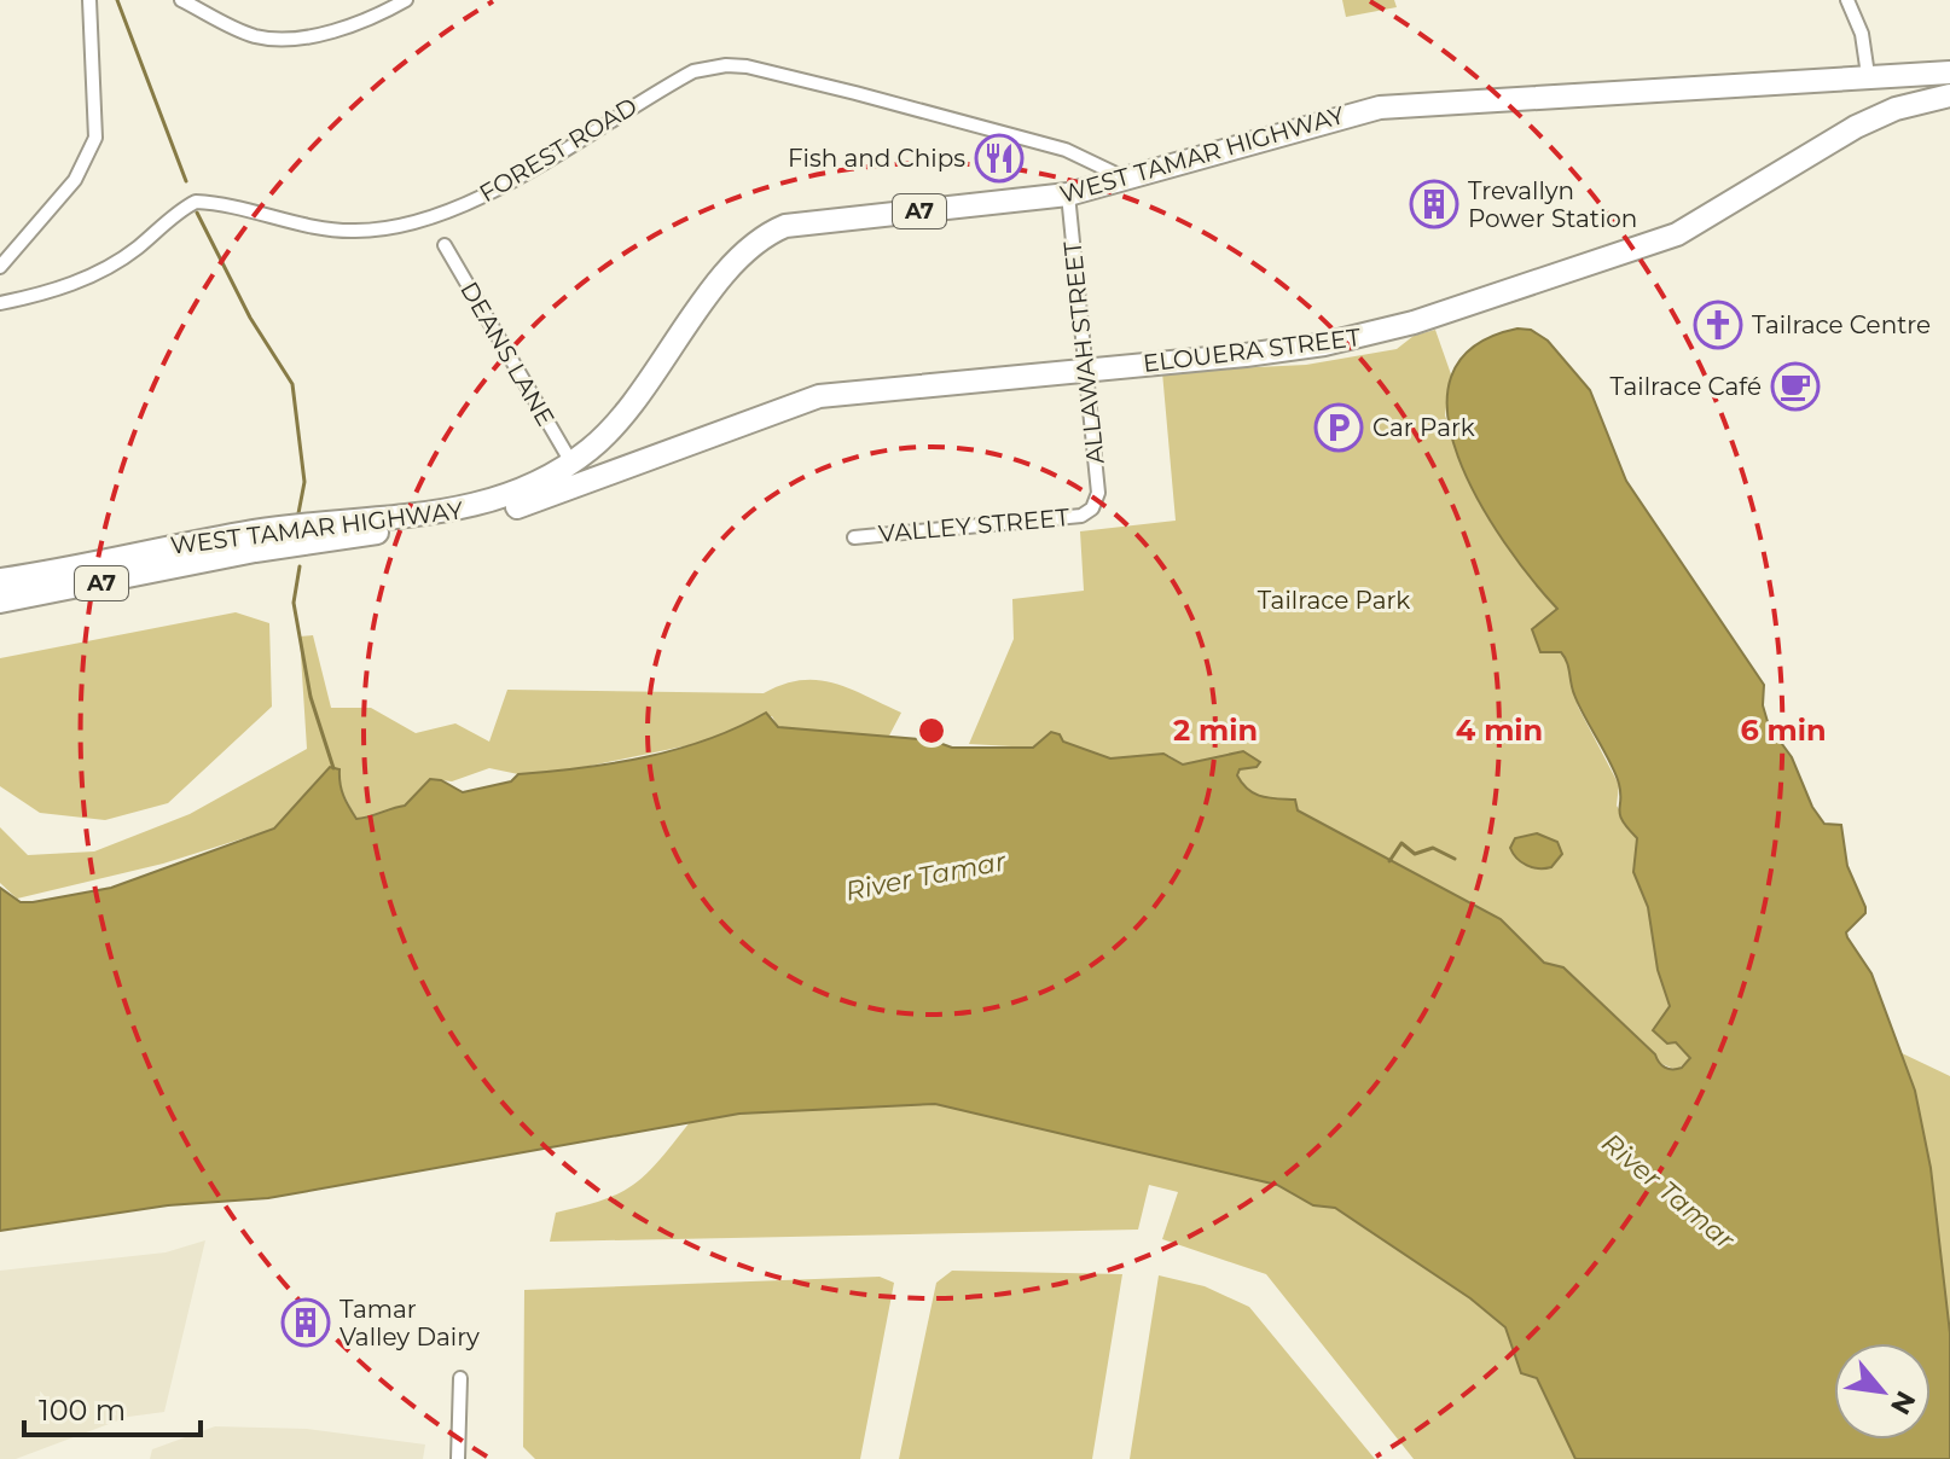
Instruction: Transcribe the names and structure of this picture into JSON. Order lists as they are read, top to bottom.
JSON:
{
  "streets": {
    "highway": ["WEST TAMAR HIGHWAY", "A7", "ELOUERA STREET"],
    "street": [
      "FOREST ROAD",
      "ALLAWAH STREET",
      "DEANS LANE",
      "VALLEY STREET"
    ]
  },
  "crossings": [
    ["FOREST ROAD", "WEST TAMAR HIGHWAY"],
    ["FOREST ROAD", "ALLAWAH STREET"],
    ["WEST TAMAR HIGHWAY", "ELOUERA STREET"],
    ["WEST TAMAR HIGHWAY", "ALLAWAH STREET"],
    ["WEST TAMAR HIGHWAY", "DEANS LANE"],
    ["A7", "ELOUERA STREET"],
    ["ELOUERA STREET", "ALLAWAH STREET"],
    ["ELOUERA STREET", "DEANS LANE"],
    ["ALLAWAH STREET", "VALLEY STREET"]
  ],
  "water": ["River Tamar"],
  "parks": ["Tailrace Park"],
  "places": {
    "restaurant": ["Fish and Chips"],
    "building": ["Trevallyn Power Station", "Tamar Valley Dairy"],
    "church": ["Tailrace Centre"],
    "cafe": ["Tailrace Café"],
    "parking": ["Car Park"]
  },
  "scale_bar": "100 m",
  "north": "bottom right",
  "rings": ["2 min", "4 min", "6 min"]
}
